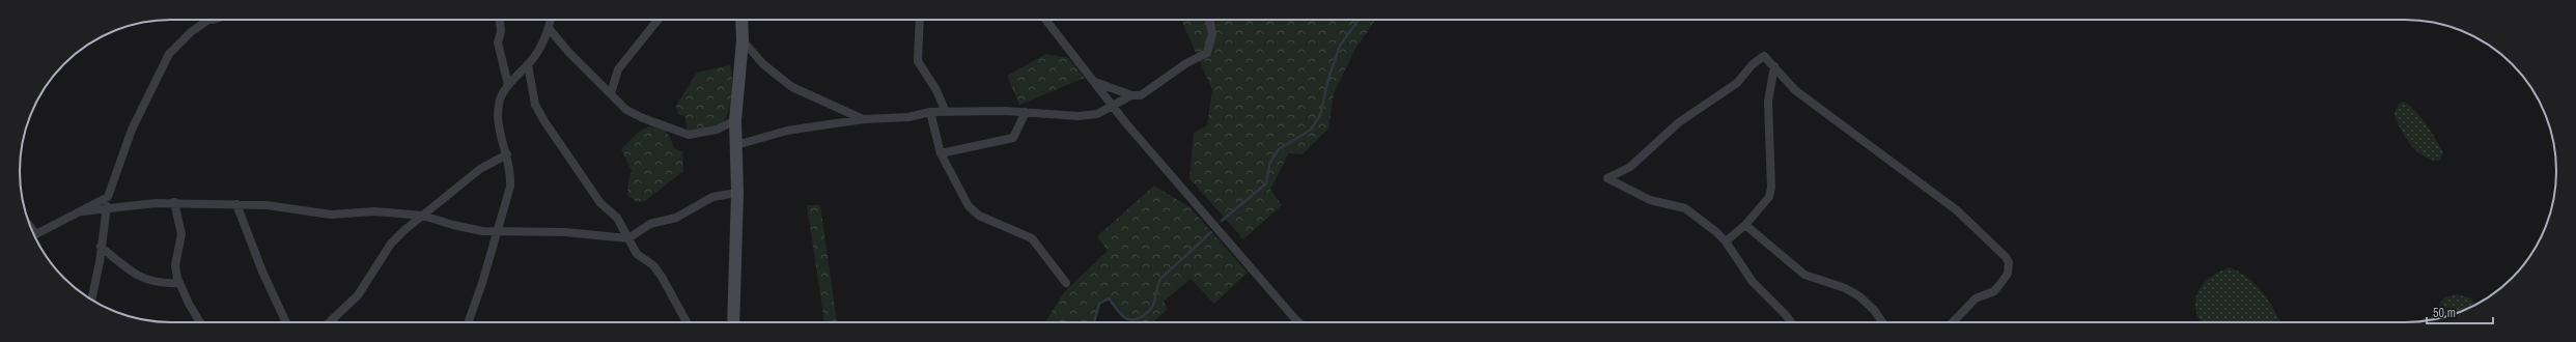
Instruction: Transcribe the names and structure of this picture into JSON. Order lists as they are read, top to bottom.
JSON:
{
  "scale_bar": "50 m"
}
